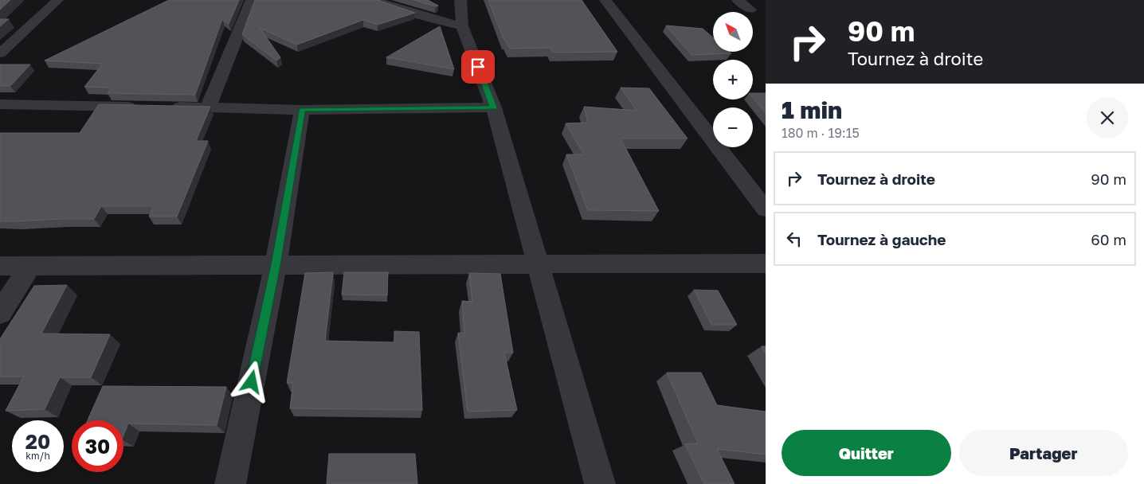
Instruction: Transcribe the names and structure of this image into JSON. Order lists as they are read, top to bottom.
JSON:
{
  "north": "top left",
  "page": {
    "turn": ["90 m", "Tournez à droite"],
    "map_buttons": ["+", "−"],
    "heading": ["1 min", "180 m · 19:15"],
    "list": [
      {
        "name": "Tournez à droite",
        "value": "90 m"
      },
      {
        "name": "Tournez à gauche",
        "value": "60 m"
      }
    ],
    "speed": "20 km/h",
    "limit": "30",
    "buttons": ["Quitter", "Partager"]
  }
}
